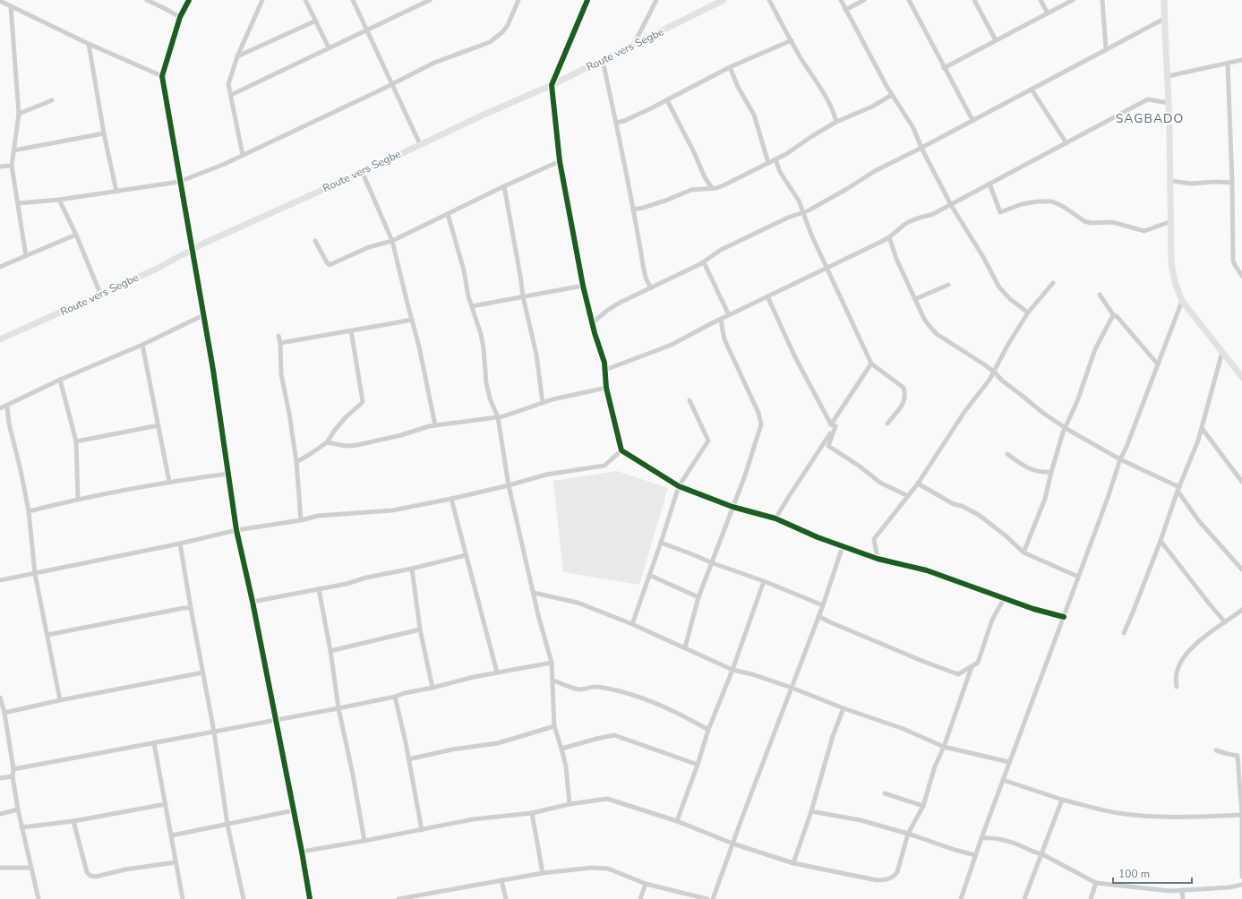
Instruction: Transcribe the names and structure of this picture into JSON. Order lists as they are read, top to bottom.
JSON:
{
  "streets": {
    "street": ["Route vers Segbe"]
  },
  "districts": ["SAGBADO"],
  "scale_bar": "100 m"
}
